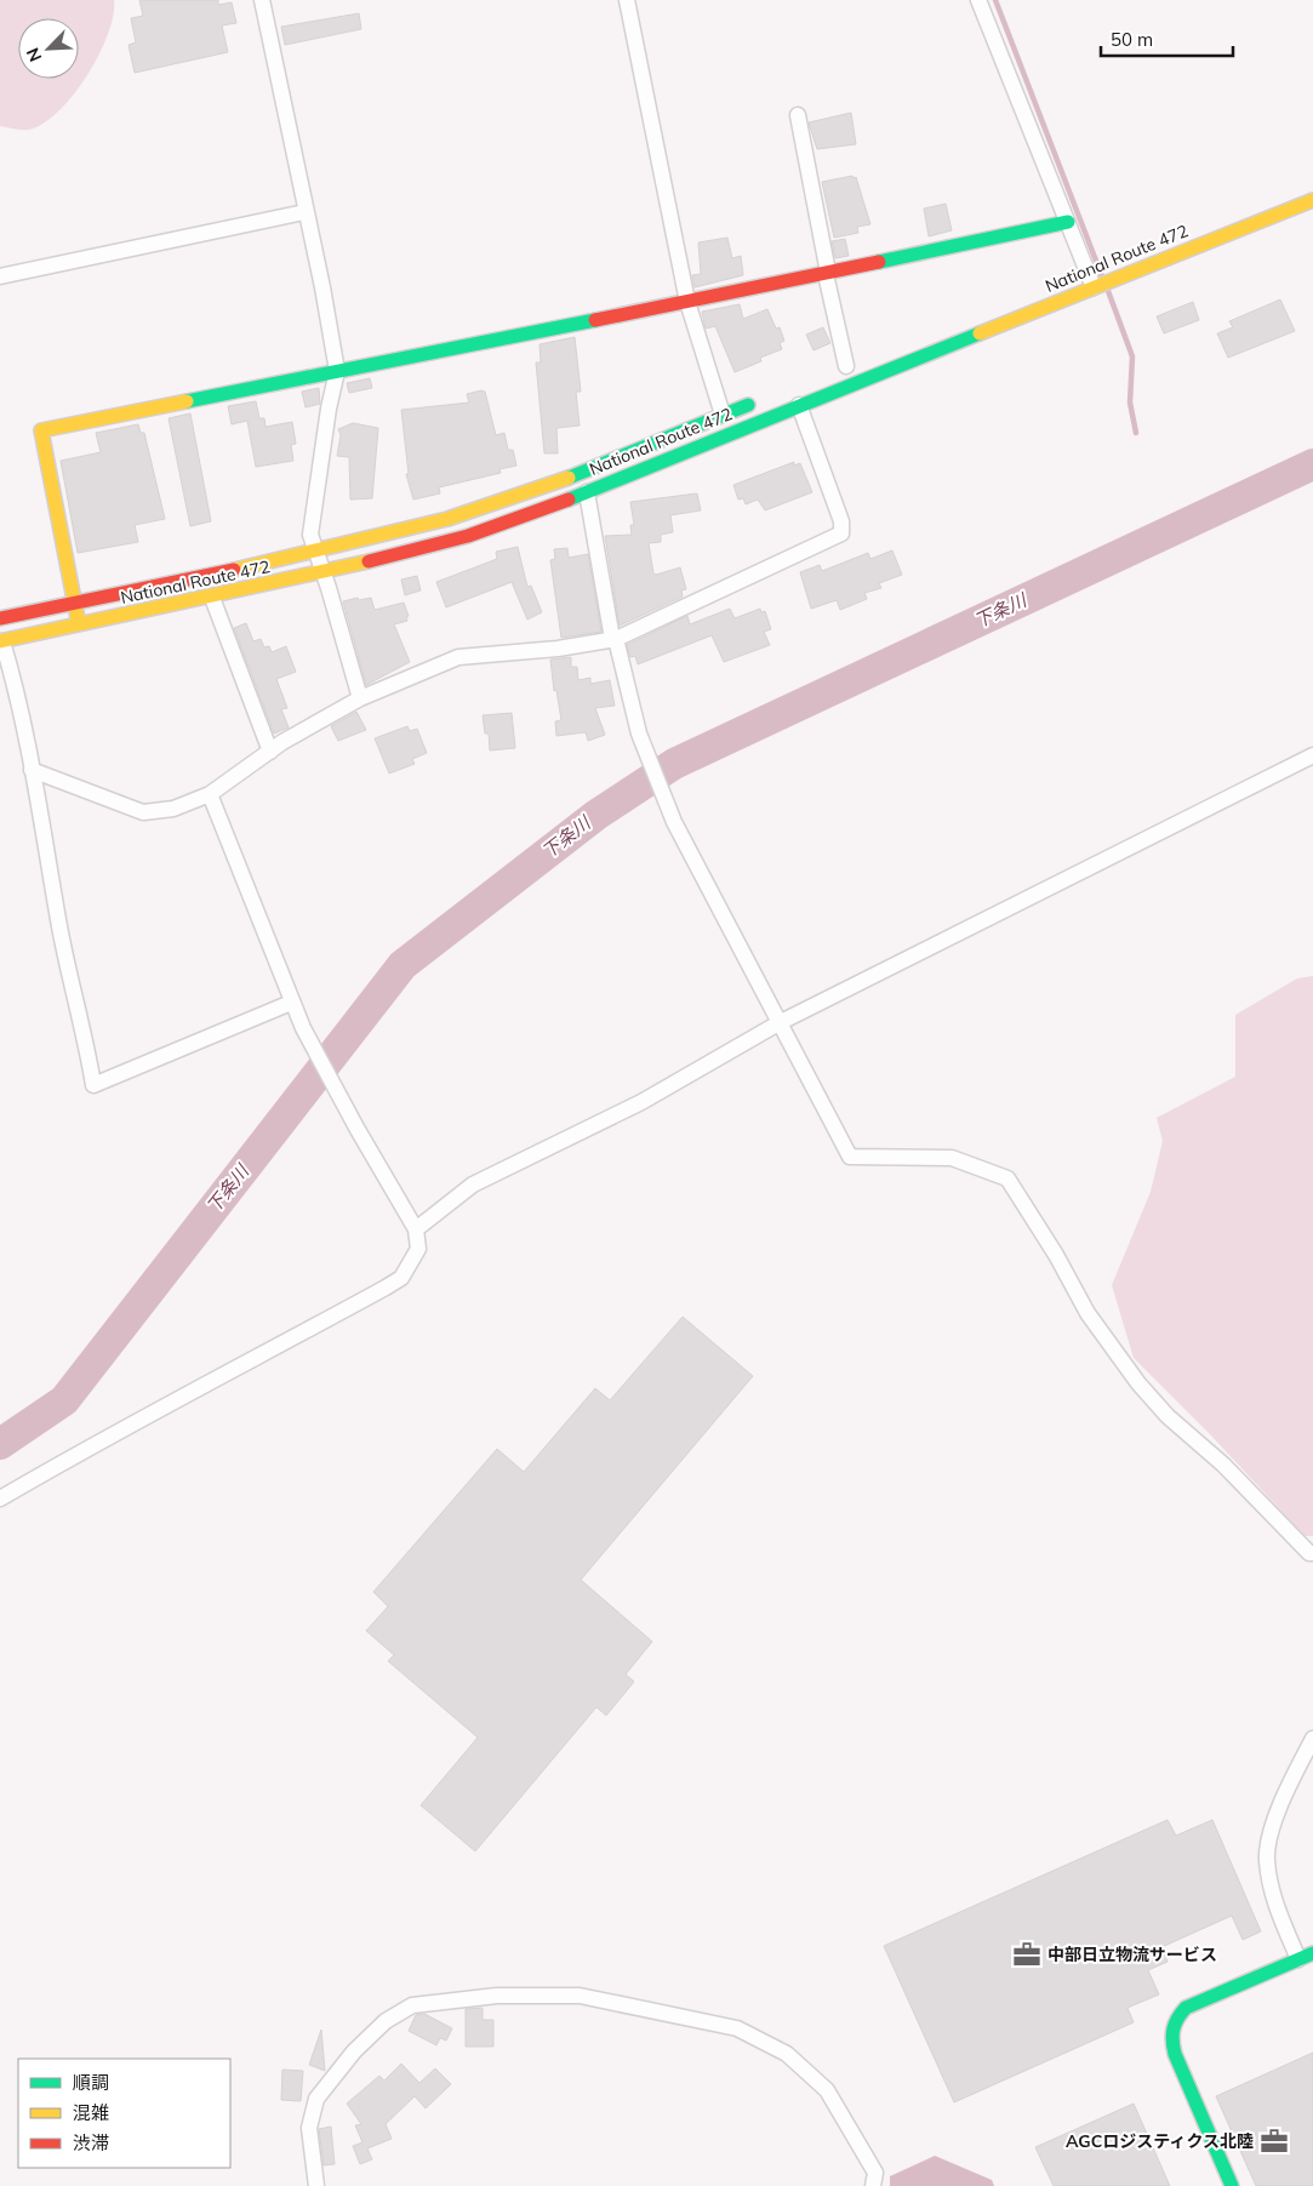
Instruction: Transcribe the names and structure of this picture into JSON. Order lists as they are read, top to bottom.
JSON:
{
  "streets": {
    "main road": ["National Route 472"]
  },
  "water": ["下条川"],
  "places": {
    "office": ["中部日立物流サービス", "AGCロジスティクス北陸"]
  },
  "legend": ["順調", "混雑", "渋滞"],
  "scale_bar": "50 m",
  "north": "bottom left"
}
